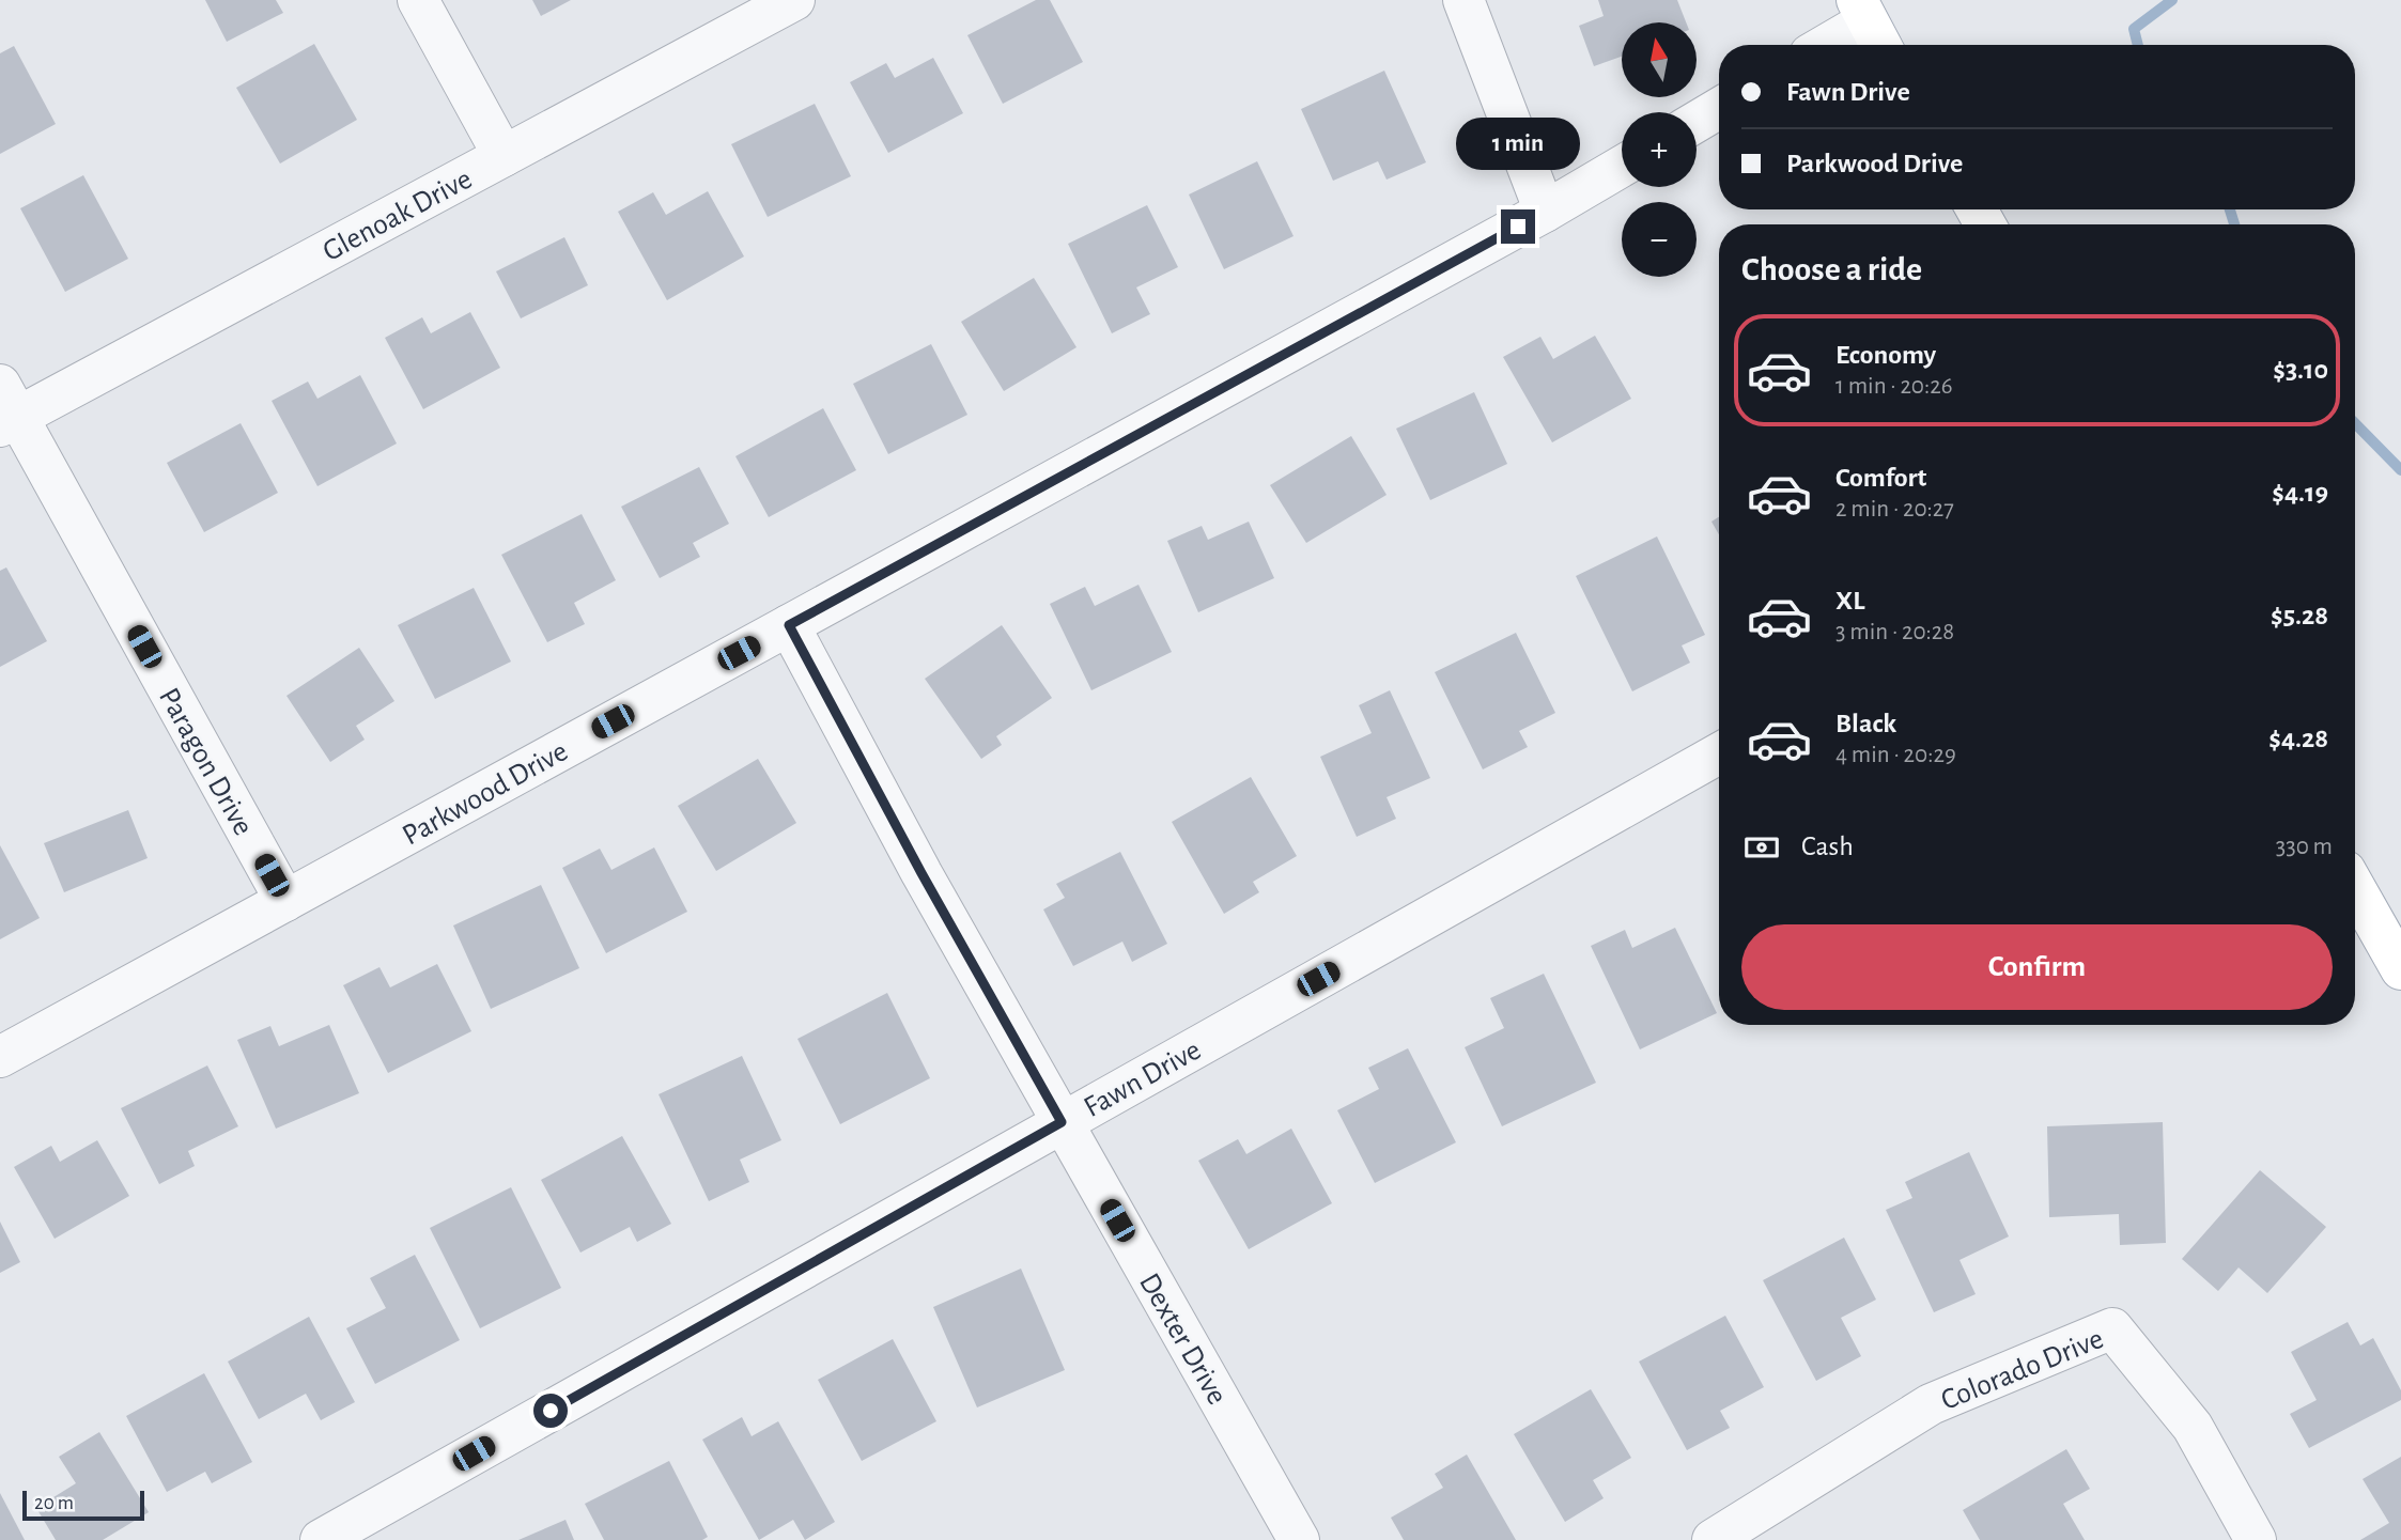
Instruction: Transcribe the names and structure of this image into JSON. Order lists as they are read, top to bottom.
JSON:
{
  "streets": {
    "street": [
      "Glenoak Drive",
      "Paragon Drive",
      "Parkwood Drive",
      "Fawn Drive",
      "Dexter Drive",
      "Colorado Drive"
    ]
  },
  "crossings": [
    ["Glenoak Drive", "Paragon Drive"],
    ["Paragon Drive", "Parkwood Drive"],
    ["Parkwood Drive", "Dexter Drive"],
    ["Fawn Drive", "Dexter Drive"]
  ],
  "scale_bar": "20 m",
  "north": "top",
  "page": {
    "map_buttons": ["+", "−"],
    "banner": ["Fawn Drive", "Parkwood Drive"],
    "bubble": "1 min",
    "heading": "Choose a ride",
    "list": [
      {
        "name": "Economy",
        "note": "1 min · 20:26",
        "value": "$3.10"
      },
      {
        "name": "Comfort",
        "note": "2 min · 20:27",
        "value": "$4.19"
      },
      {
        "name": "XL",
        "note": "3 min · 20:28",
        "value": "$5.28"
      },
      {
        "name": "Black",
        "note": "4 min · 20:29",
        "value": "$4.28"
      }
    ],
    "pay": ["Cash", "330 m"],
    "buttons": "Confirm",
    "scale": "20 m"
  }
}
